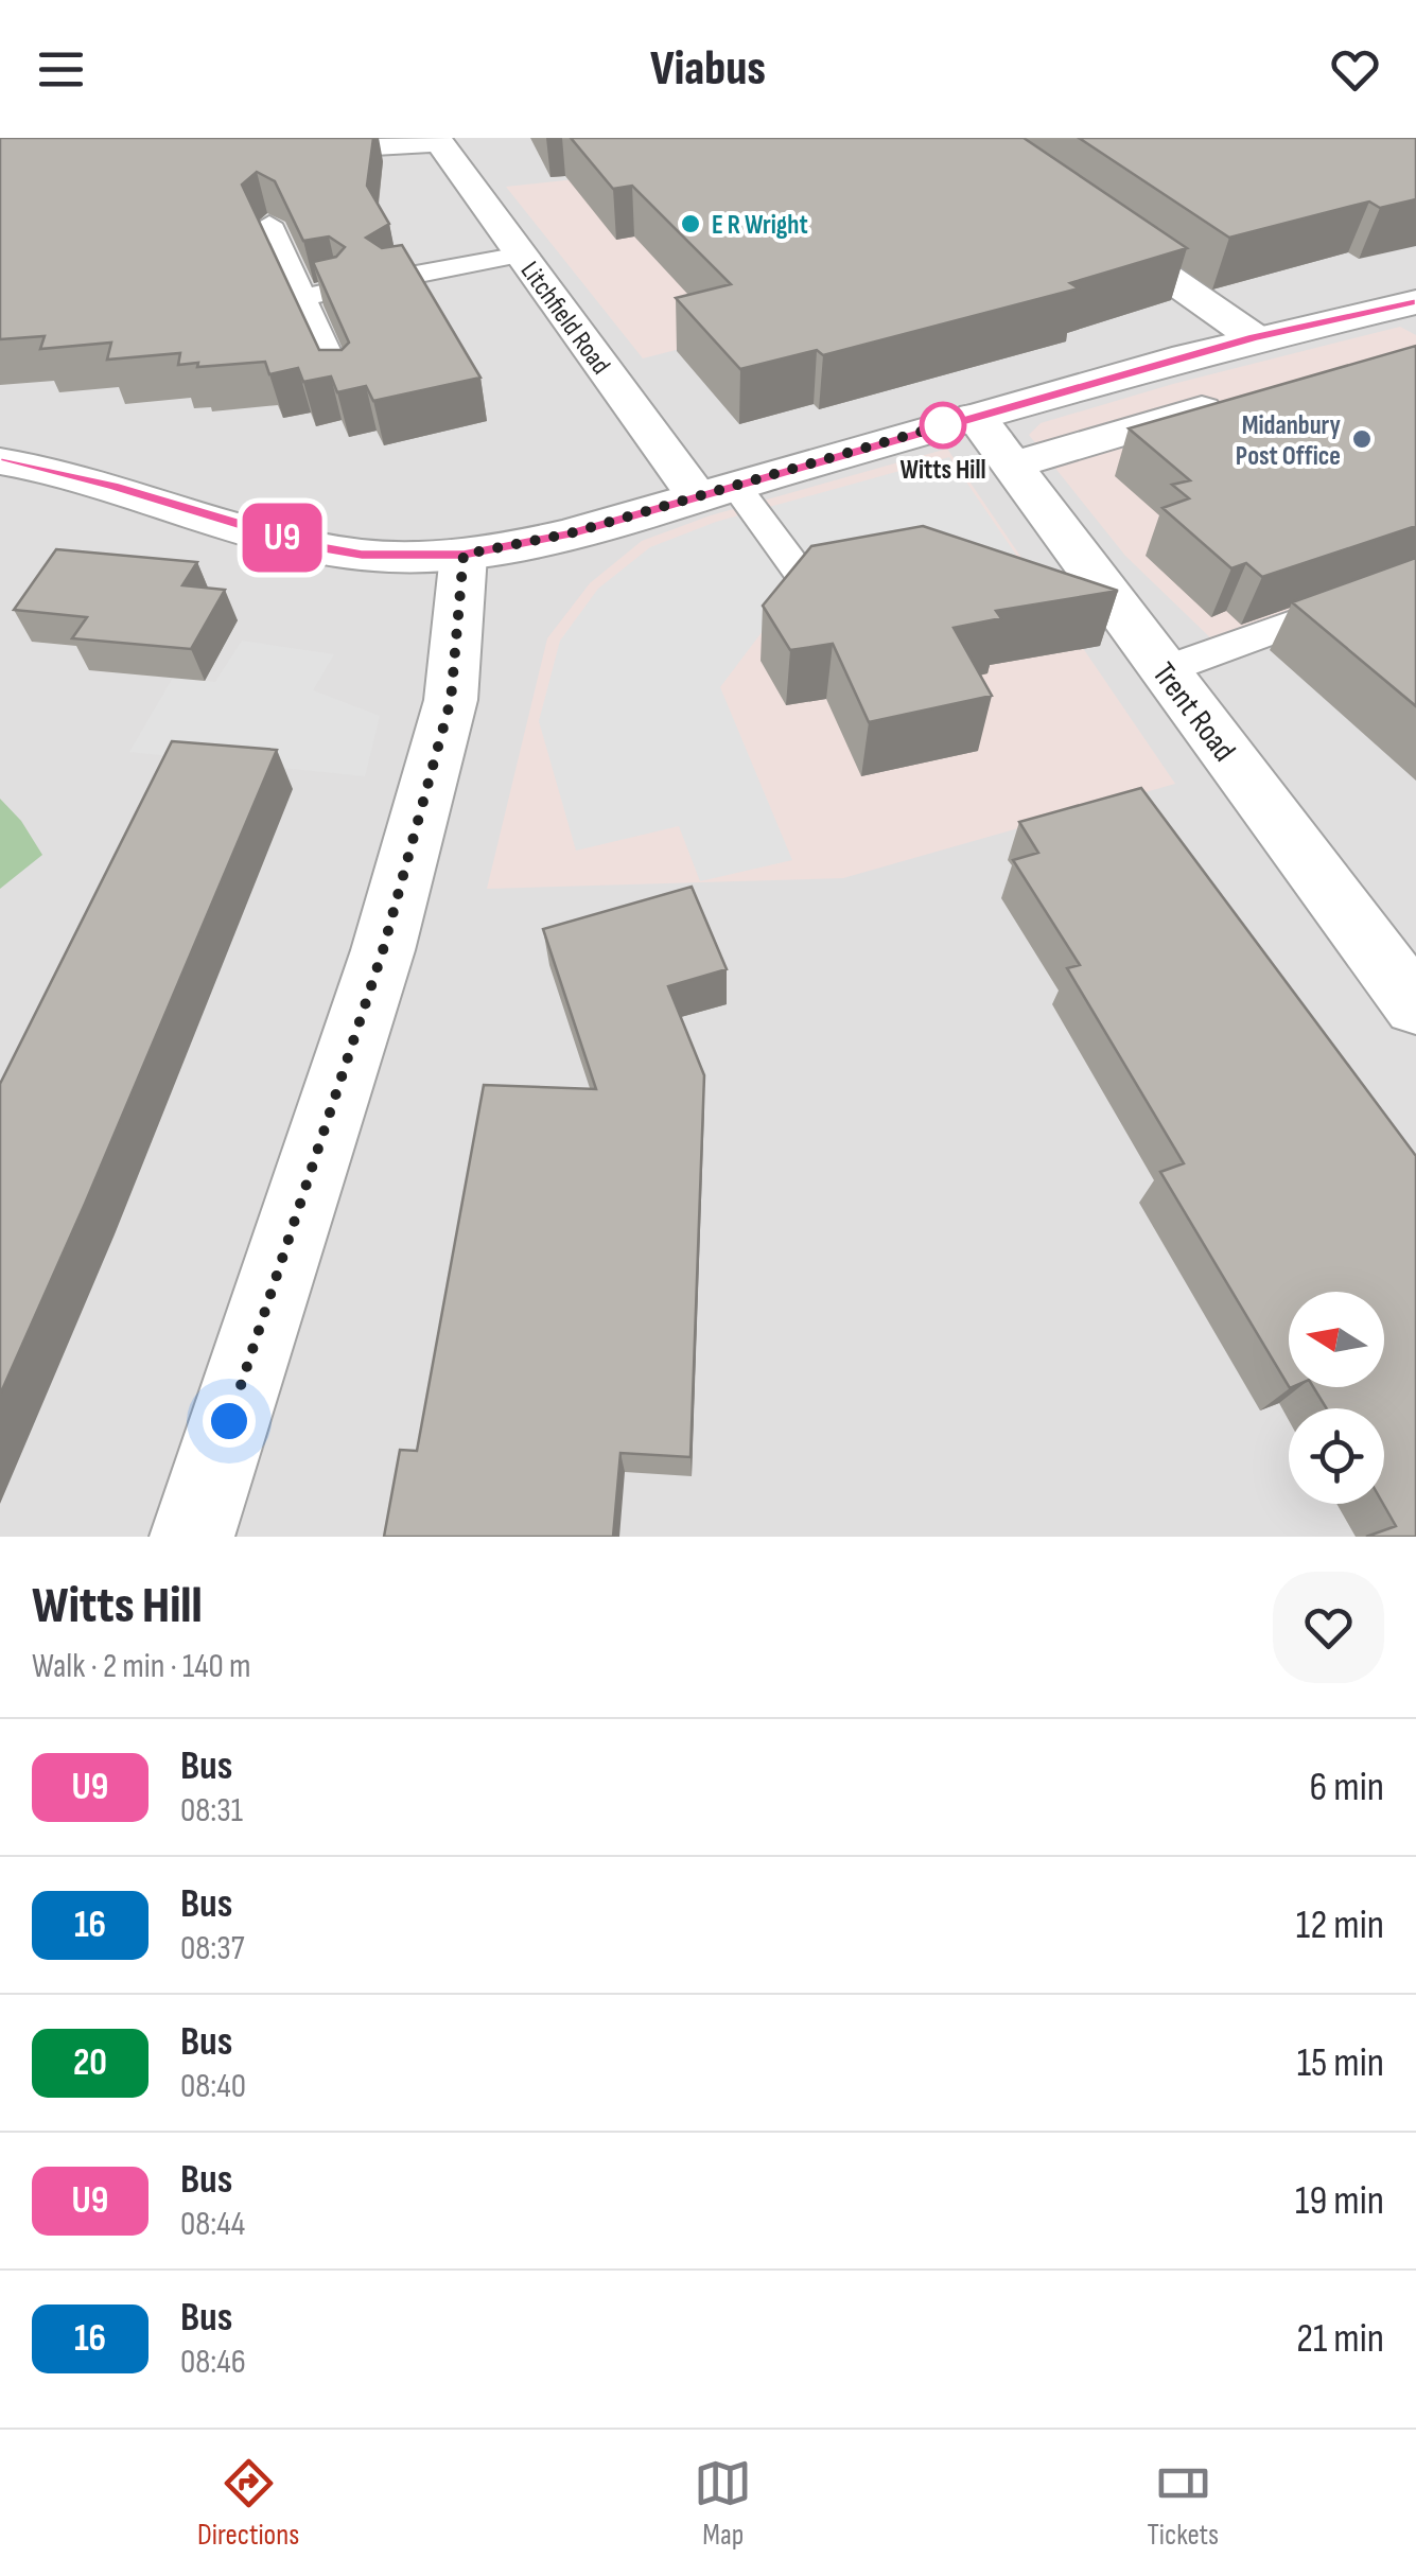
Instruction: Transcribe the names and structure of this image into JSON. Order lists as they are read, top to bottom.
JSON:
{
  "streets": {
    "street": ["Litchfield Road", "Trent Road"]
  },
  "places": ["E R Wright", "Witts Hill", "Midanbury Post Office"],
  "lines": ["bus line U9"],
  "north": "left",
  "page": {
    "header": "Viabus",
    "on_map": "U9",
    "heading": ["Witts Hill", "Walk · 2 min · 140 m"],
    "list": [
      {
        "mark": "U9",
        "name": "Bus",
        "note": "08:31",
        "value": "6 min"
      },
      {
        "mark": "16",
        "name": "Bus",
        "note": "08:37",
        "value": "12 min"
      },
      {
        "mark": "20",
        "name": "Bus",
        "note": "08:40",
        "value": "15 min"
      },
      {
        "mark": "U9",
        "name": "Bus",
        "note": "08:44",
        "value": "19 min"
      },
      {
        "mark": "16",
        "name": "Bus",
        "note": "08:46",
        "value": "21 min"
      }
    ],
    "tabs": ["Directions", "Map", "Tickets"]
  }
}
